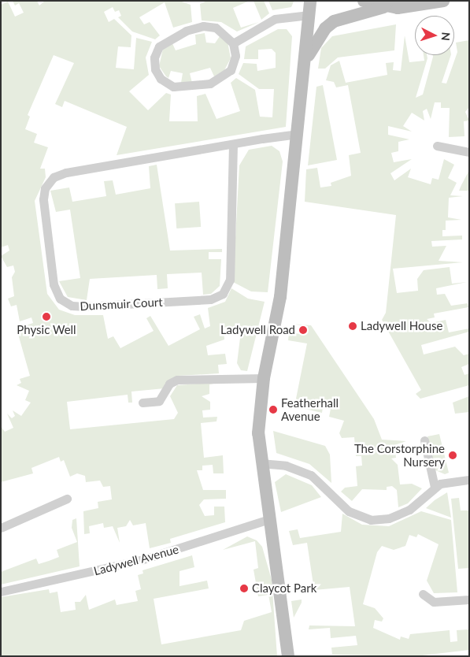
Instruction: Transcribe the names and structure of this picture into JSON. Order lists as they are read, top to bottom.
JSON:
{
  "streets": {
    "street": ["Dunsmuir Court", "Ladywell Avenue"]
  },
  "places": [
    "Physic Well",
    "Ladywell House",
    "Ladywell Road",
    "Featherhall Avenue",
    "The Corstorphine Nursery",
    "Claycot Park"
  ],
  "north": "right"
}
